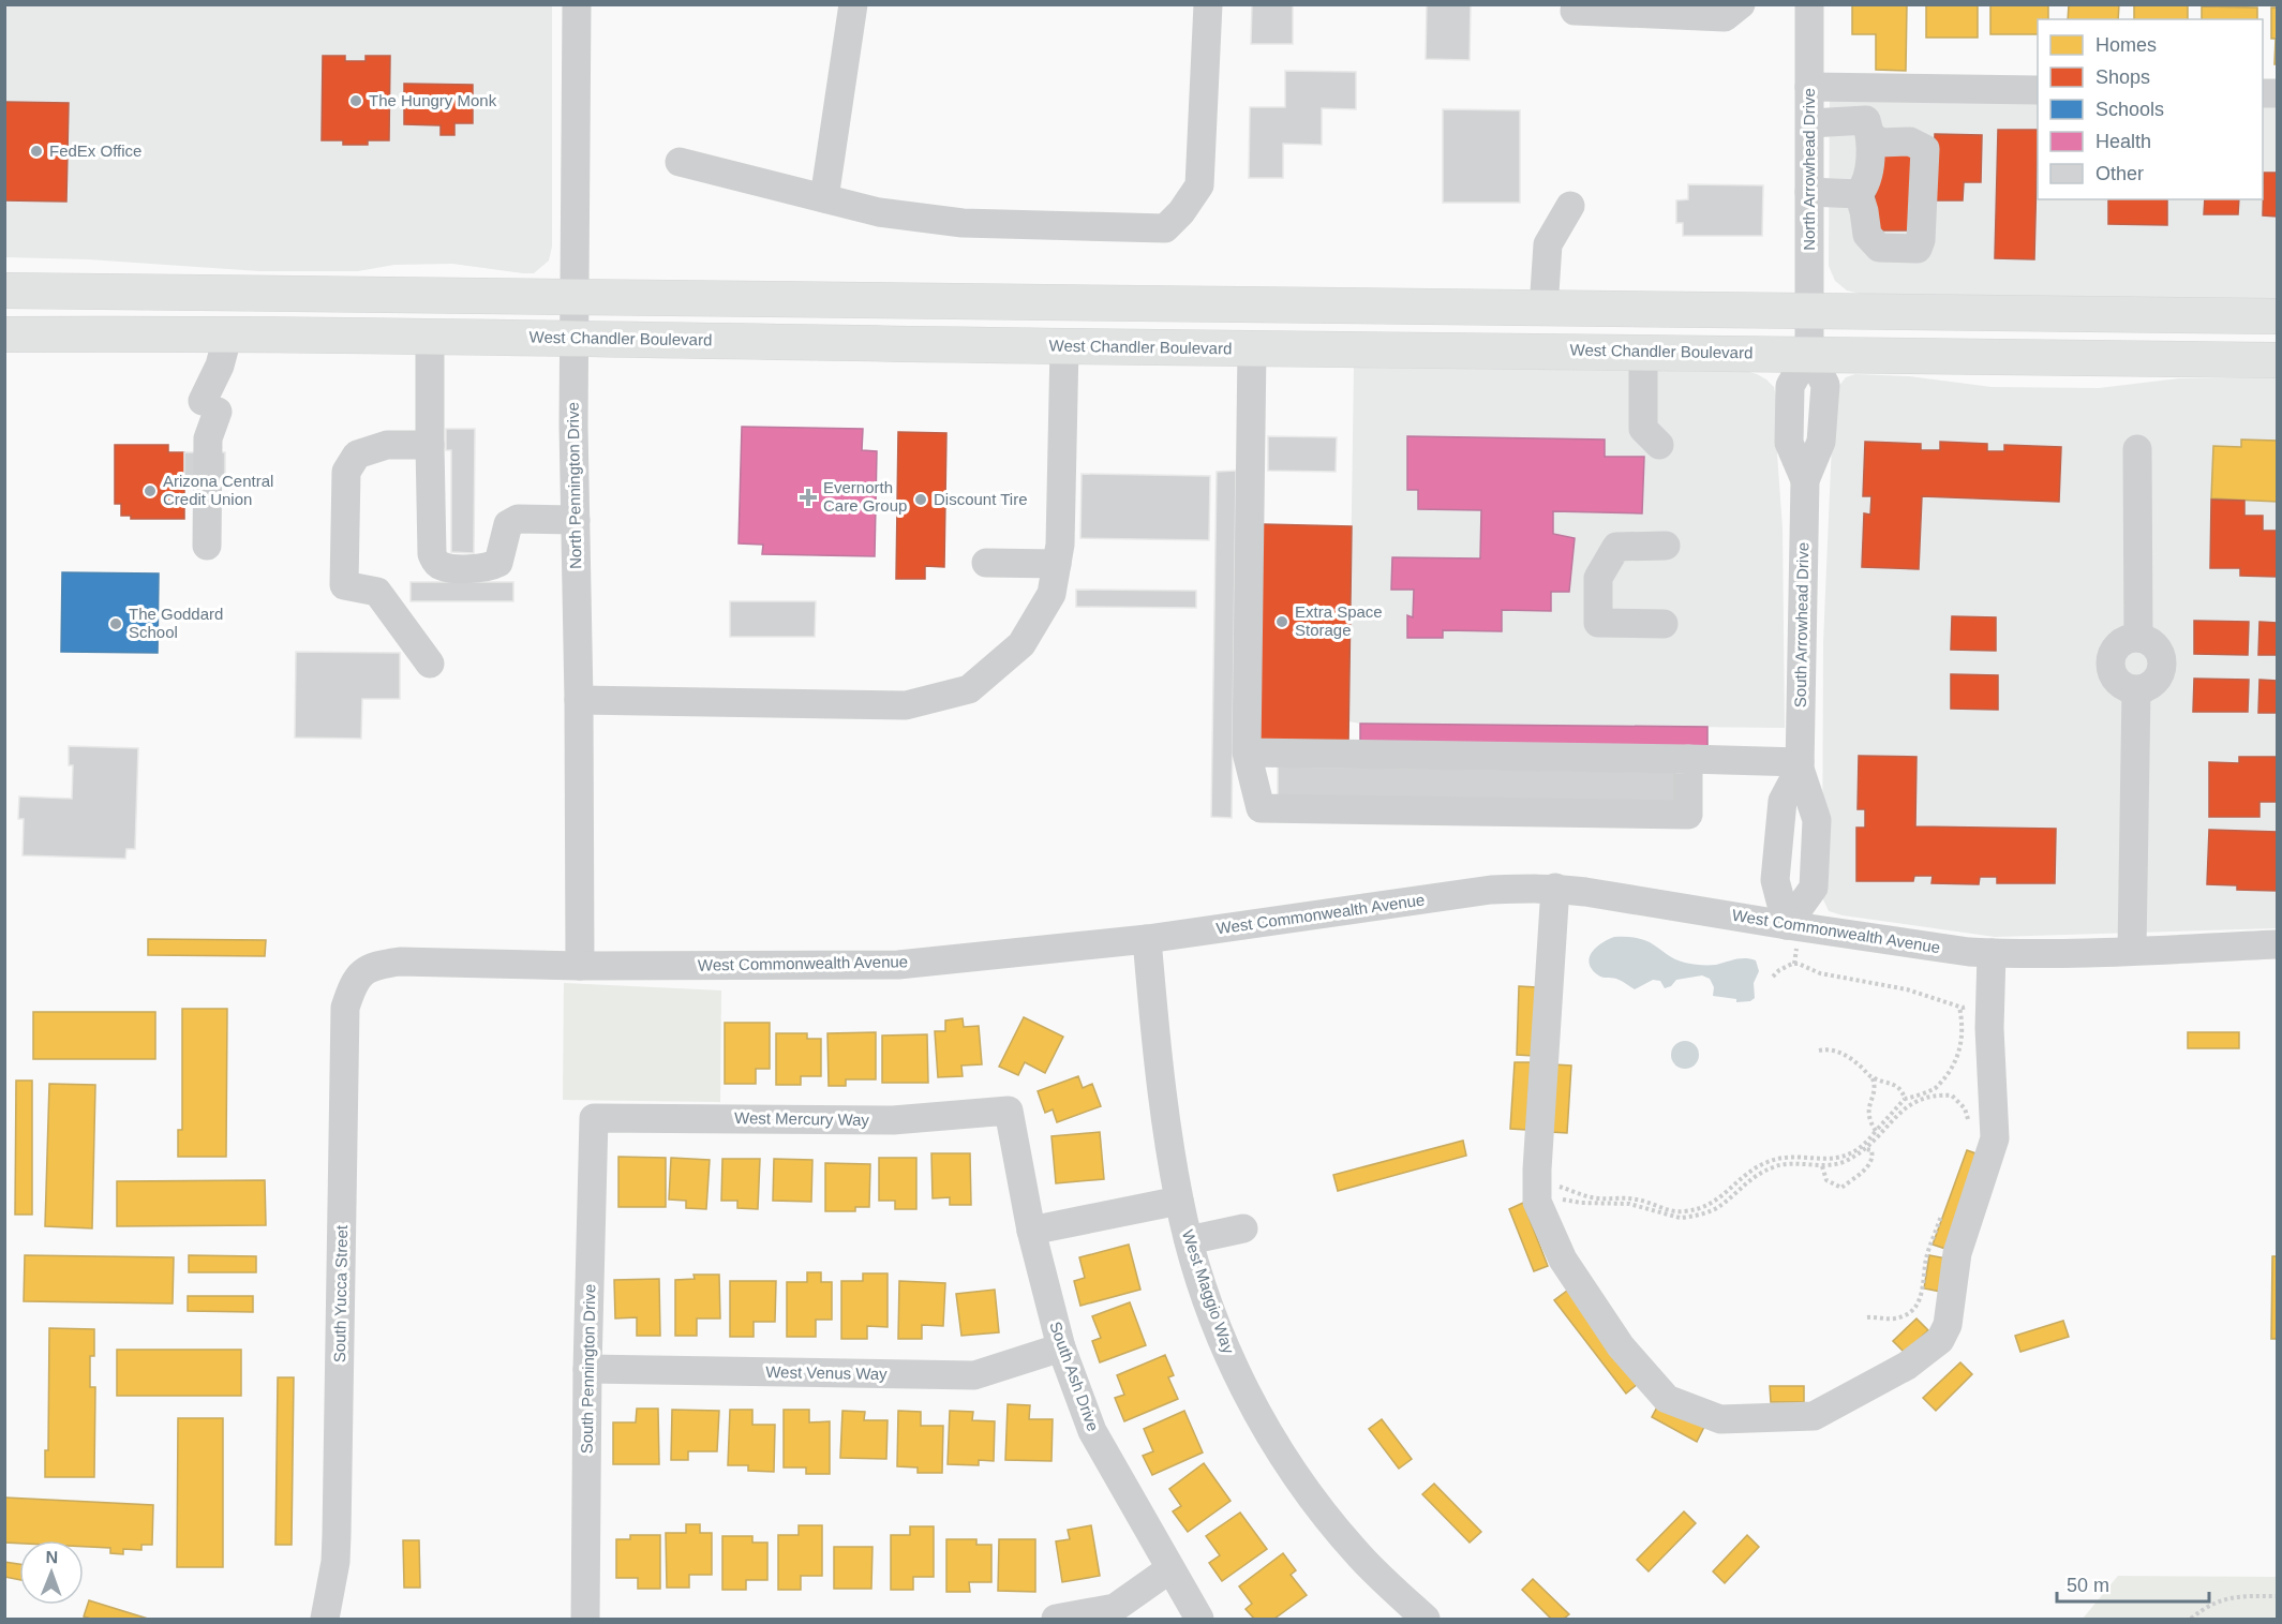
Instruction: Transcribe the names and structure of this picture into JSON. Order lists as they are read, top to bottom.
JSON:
{
  "streets": {
    "main road": ["West Chandler Boulevard"],
    "street": [
      "North Arrowhead Drive",
      "North Pennington Drive",
      "South Arrowhead Drive",
      "West Commonwealth Avenue",
      "West Mercury Way",
      "West Maggio Way",
      "South Yucca Street",
      "South Pennington Drive",
      "West Venus Way",
      "South Ash Drive"
    ]
  },
  "crossings": [
    ["North Arrowhead Drive", "West Chandler Boulevard"],
    ["North Arrowhead Drive", "South Arrowhead Drive"],
    ["West Chandler Boulevard", "North Pennington Drive"],
    ["West Chandler Boulevard", "South Arrowhead Drive"],
    ["North Pennington Drive", "West Commonwealth Avenue"],
    ["South Arrowhead Drive", "West Commonwealth Avenue"],
    ["West Commonwealth Avenue", "West Maggio Way"],
    ["West Commonwealth Avenue", "South Yucca Street"],
    ["West Mercury Way", "South Pennington Drive"],
    ["West Mercury Way", "South Ash Drive"],
    ["South Pennington Drive", "West Venus Way"],
    ["West Venus Way", "South Ash Drive"]
  ],
  "places": {
    "other": [
      "The Hungry Monk",
      "FedEx Office",
      "Arizona Central Credit Union",
      "Discount Tire",
      "Extra Space Storage",
      "The Goddard School"
    ],
    "health": ["Evernorth Care Group"]
  },
  "legend": [
    "Homes",
    "Shops",
    "Schools",
    "Health",
    "Other"
  ],
  "scale_bar": "50 m",
  "north": "top"
}
